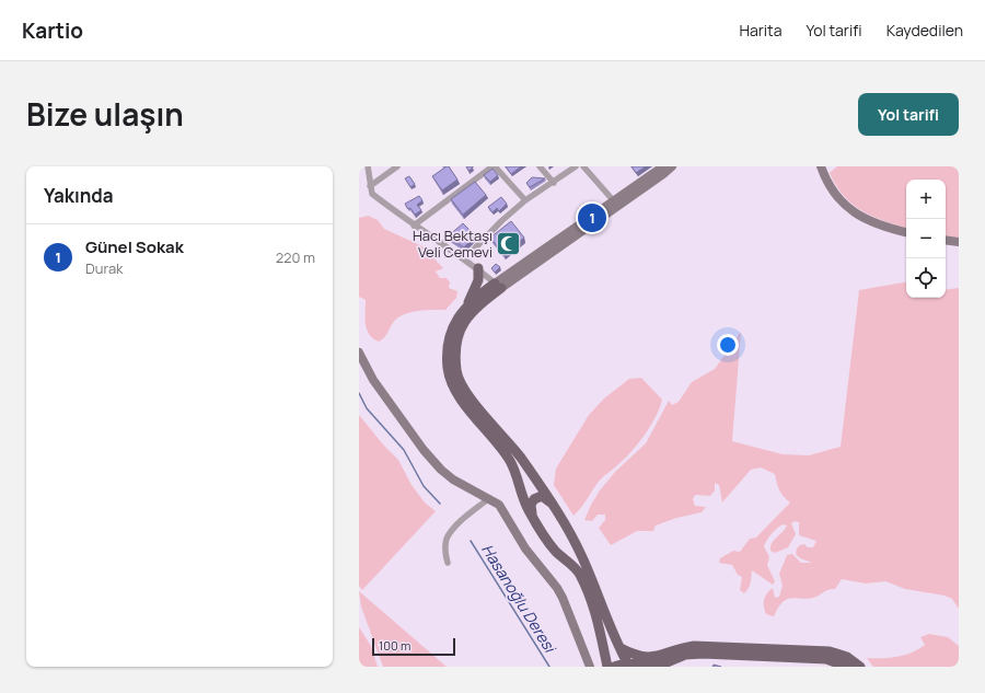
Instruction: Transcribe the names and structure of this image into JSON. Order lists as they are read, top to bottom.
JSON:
{
  "water": ["Hasanoğlu Deresi"],
  "places": {
    "mosque": ["Hacı Bektaşı Veli Cemevi"]
  },
  "scale_bar": "100 m",
  "page": {
    "header": "Kartio",
    "nav": ["Harita", "Yol tarifi", "Kaydedilen"],
    "title": "Bize ulaşın",
    "buttons": "Yol tarifi",
    "heading": "Yakında",
    "map_buttons": ["+", "−"],
    "pins": "1",
    "list": [
      {
        "mark": "1",
        "name": "Günel Sokak",
        "note": "Durak",
        "value": "220 m"
      }
    ],
    "scale": "100 m"
  }
}
